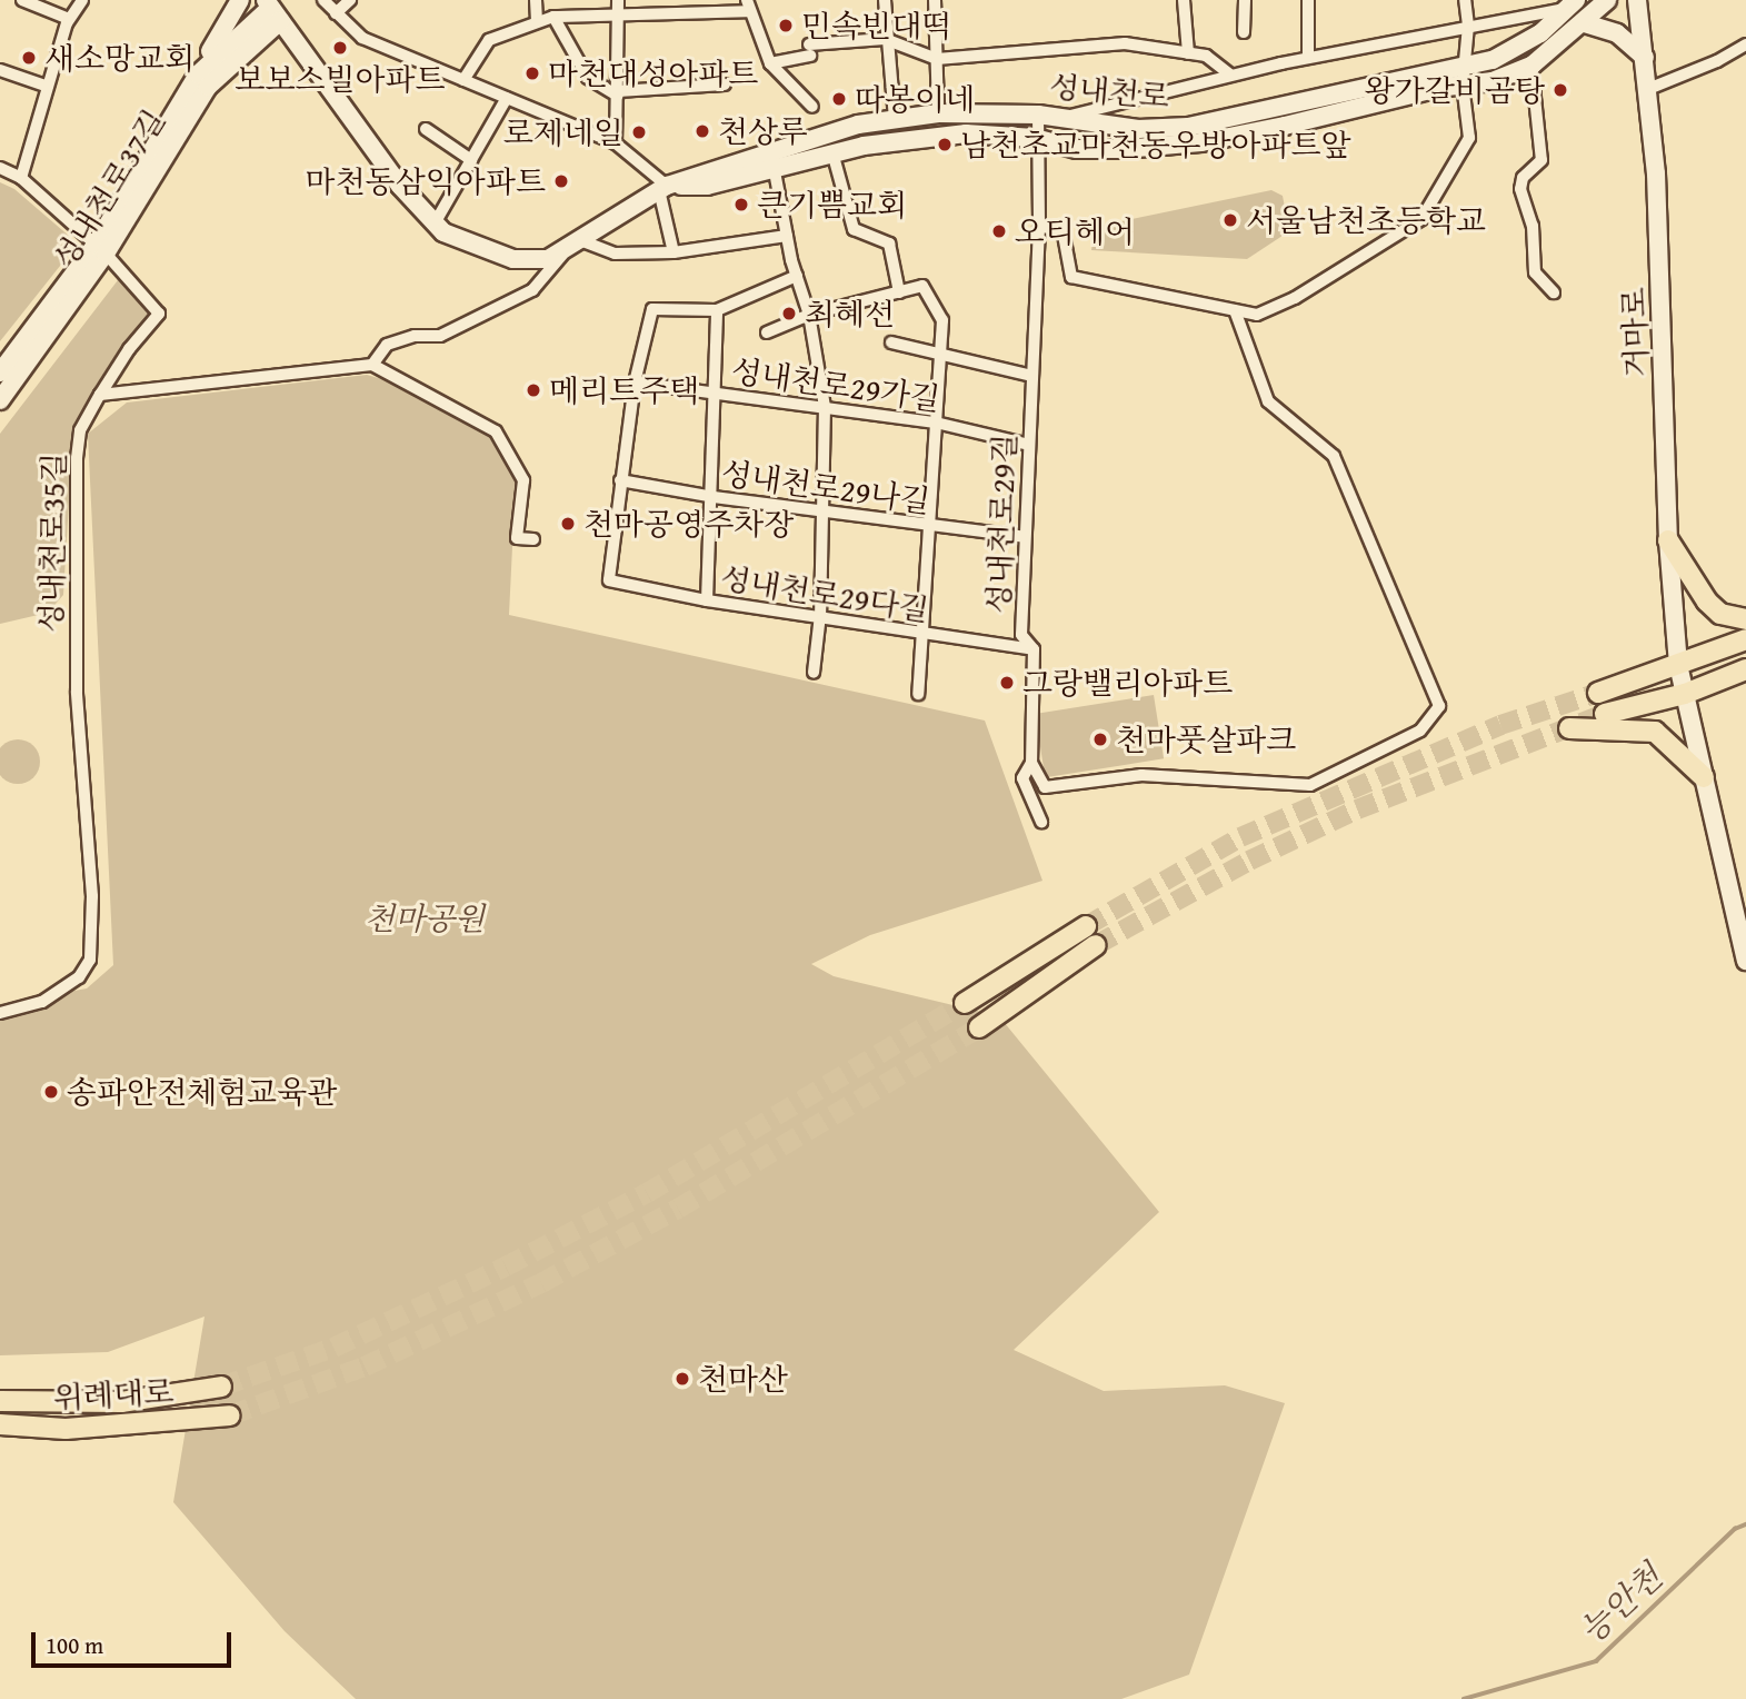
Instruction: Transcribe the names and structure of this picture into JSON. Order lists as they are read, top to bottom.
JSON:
{
  "streets": {
    "main road": ["위례대로"],
    "street": [
      "성내천로",
      "성내천로37길",
      "거마로",
      "성내천로29가길",
      "성내천로29나길",
      "성내천로29길",
      "성내천로35길",
      "성내천로29다길"
    ]
  },
  "crossings": [
    ["성내천로", "성내천로37길"],
    ["성내천로", "성내천로29길"],
    ["성내천로37길", "성내천로35길"],
    ["성내천로29가길", "성내천로29길"],
    ["성내천로29나길", "성내천로29길"],
    ["성내천로29나길", "성내천로29다길"],
    ["성내천로29길", "성내천로29다길"]
  ],
  "water": ["능안천"],
  "parks": ["천마공원"],
  "places": [
    "민속빈대떡",
    "보보스빌아파트",
    "새소망교회",
    "마천대성아파트",
    "왕가갈비곰탕",
    "따봉이네",
    "천상루",
    "로제네일",
    "남천초교마천동우방아파트앞",
    "마천동삼익아파트",
    "큰기쁨교회",
    "서울남천초등학교",
    "오티헤어",
    "최혜선",
    "메리트주택",
    "천마공영주차장",
    "그랑밸리아파트",
    "천마풋살파크",
    "송파안전체험교육관",
    "천마산"
  ],
  "scale_bar": "100 m"
}
